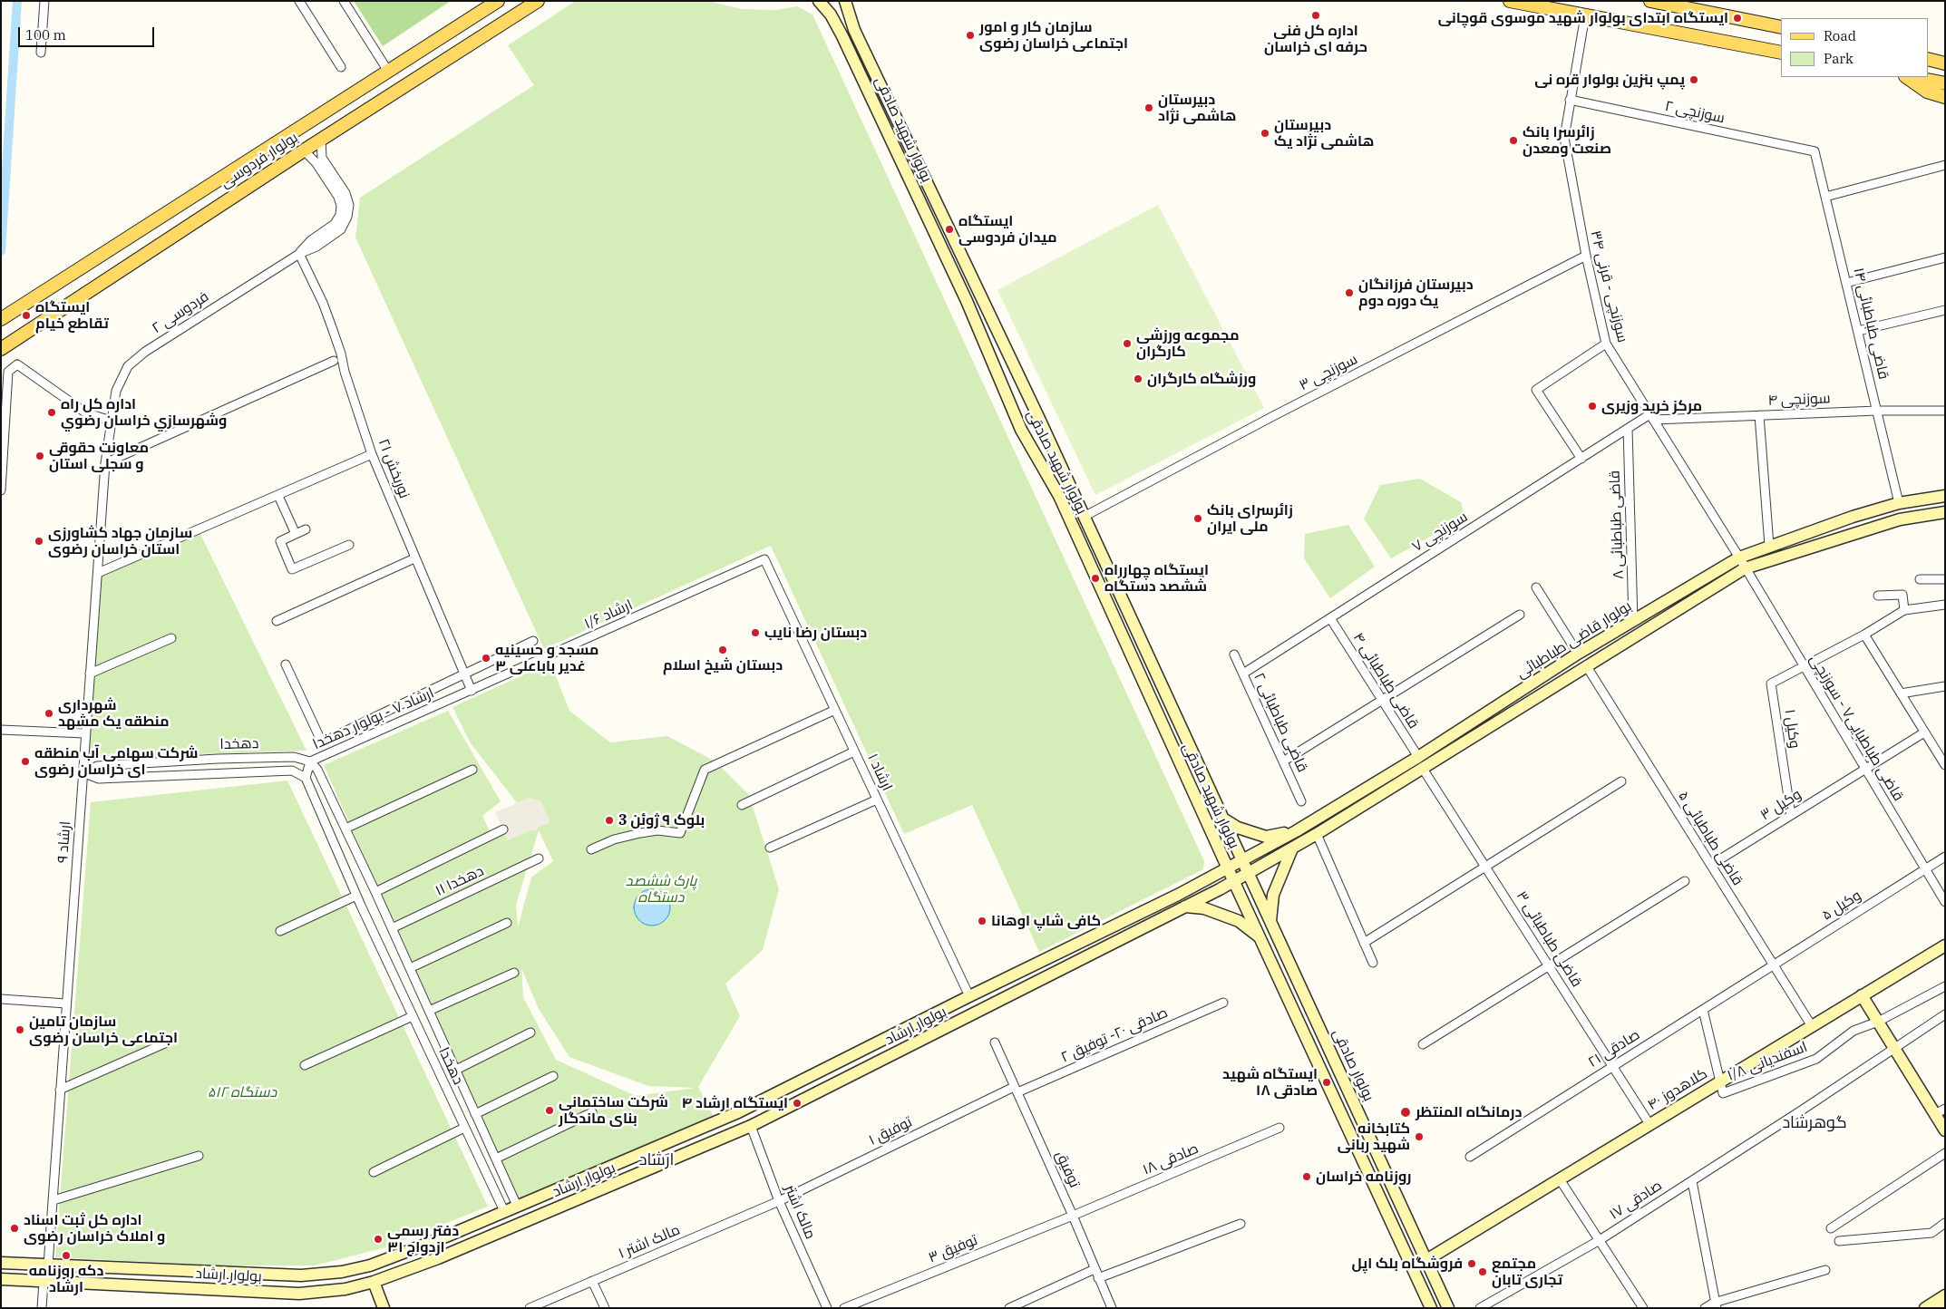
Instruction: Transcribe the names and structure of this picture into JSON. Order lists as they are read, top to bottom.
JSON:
{
  "streets": {
    "main road": [
      "بولوار شهید صادقی",
      "بولوار فردوسی",
      "بولوار قاضی طباطبائی",
      "بولوار ارشاد",
      "بولوار صادقی",
      "کلاهدوز ۴۰"
    ],
    "street": [
      "سوزنچی ۲",
      "سوزنچی - قرنی ۳۴",
      "فردوسی ۲",
      "قاضی طباطبائی ۱۴",
      "سوزنچی ۳",
      "سوزنچی ۴",
      "نوربخش ۲۱",
      "قاضی طباطبائی ۸",
      "سوزنچی ۷",
      "ارشاد ۱/۶",
      "قاضی طباطبائی ۴",
      "ارشاد ۷ - بولوار دهخدا",
      "قاضی طباطبائی ۲",
      "قاضی طباطبایی۷ - سوزنچی",
      "وکيل ۱",
      "دهخدا",
      "ارشاد ۱",
      "وکيل ۳",
      "قاضی طباطبائی ۵",
      "ارشاد ۹",
      "دهخدا ۱۱",
      "وکيل ۵",
      "قاضی طباطبائی ۳",
      "صادقی ۲۰- توفیق ۲",
      "صادقی ۲۱",
      "اسفندیانی ۱/۸",
      "توفیق ۱",
      "صادقی ۱۸",
      "توفیق",
      "صادقی ۱۷",
      "مالک اشتر",
      "مالک اشتر ۱",
      "توفیق ۳"
    ]
  },
  "crossings": [
    ["سوزنچی ۲", "سوزنچی - قرنی ۳۴"],
    ["سوزنچی ۲", "قاضی طباطبائی ۱۴"],
    ["بولوار شهید صادقی", "سوزنچی ۳"],
    ["بولوار شهید صادقی", "بولوار قاضی طباطبائی"],
    ["بولوار شهید صادقی", "بولوار ارشاد"],
    ["بولوار شهید صادقی", "بولوار صادقی"],
    ["بولوار فردوسی", "فردوسی ۲"],
    ["سوزنچی - قرنی ۳۴", "سوزنچی ۳"],
    ["سوزنچی - قرنی ۳۴", "سوزنچی ۴"],
    ["سوزنچی - قرنی ۳۴", "سوزنچی ۷"],
    ["سوزنچی - قرنی ۳۴", "بولوار قاضی طباطبائی"],
    ["سوزنچی - قرنی ۳۴", "قاضی طباطبایی۷ - سوزنچی"],
    ["فردوسی ۲", "نوربخش ۲۱"],
    ["فردوسی ۲", "ارشاد ۹"],
    ["قاضی طباطبائی ۱۴", "سوزنچی ۴"],
    ["قاضی طباطبائی ۱۴", "بولوار قاضی طباطبائی"],
    ["سوزنچی ۴", "سوزنچی ۷"],
    ["نوربخش ۲۱", "ارشاد ۱/۶"],
    ["نوربخش ۲۱", "ارشاد ۷ - بولوار دهخدا"],
    ["قاضی طباطبائی ۸", "سوزنچی ۷"],
    ["قاضی طباطبائی ۸", "بولوار قاضی طباطبائی"],
    ["سوزنچی ۷", "قاضی طباطبائی ۴"],
    ["سوزنچی ۷", "قاضی طباطبائی ۲"],
    ["ارشاد ۱/۶", "ارشاد ۷ - بولوار دهخدا"],
    ["ارشاد ۱/۶", "ارشاد ۱"],
    ["بولوار قاضی طباطبائی", "قاضی طباطبائی ۴"],
    ["بولوار قاضی طباطبائی", "قاضی طباطبایی۷ - سوزنچی"],
    ["بولوار قاضی طباطبائی", "قاضی طباطبائی ۵"],
    ["بولوار قاضی طباطبائی", "قاضی طباطبائی ۳"],
    ["بولوار قاضی طباطبائی", "بولوار ارشاد"],
    ["بولوار قاضی طباطبائی", "بولوار صادقی"],
    ["ارشاد ۷ - بولوار دهخدا", "دهخدا"],
    ["قاضی طباطبایی۷ - سوزنچی", "وکيل ۱"],
    ["قاضی طباطبایی۷ - سوزنچی", "وکيل ۳"],
    ["قاضی طباطبایی۷ - سوزنچی", "وکيل ۵"],
    ["وکيل ۱", "وکيل ۳"],
    ["دهخدا", "ارشاد ۹"],
    ["دهخدا", "دهخدا ۱۱"],
    ["دهخدا", "بولوار ارشاد"],
    ["ارشاد ۱", "بولوار ارشاد"],
    ["وکيل ۳", "قاضی طباطبائی ۵"],
    ["قاضی طباطبائی ۵", "وکيل ۵"],
    ["قاضی طباطبائی ۵", "صادقی ۲۱"],
    ["قاضی طباطبائی ۵", "کلاهدوز ۴۰"],
    ["ارشاد ۹", "بولوار ارشاد"],
    ["وکيل ۵", "صادقی ۲۱"],
    ["قاضی طباطبائی ۳", "صادقی ۲۱"],
    ["قاضی طباطبائی ۳", "کلاهدوز ۴۰"],
    ["بولوار ارشاد", "مالک اشتر"],
    ["صادقی ۲۰- توفیق ۲", "توفیق ۱"],
    ["صادقی ۲۰- توفیق ۲", "توفیق"],
    ["اسفندیانی ۱/۸", "کلاهدوز ۴۰"],
    ["بولوار صادقی", "کلاهدوز ۴۰"],
    ["توفیق ۱", "توفیق"],
    ["توفیق ۱", "مالک اشتر"],
    ["توفیق ۱", "مالک اشتر ۱"],
    ["صادقی ۱۸", "توفیق"],
    ["صادقی ۱۸", "توفیق ۳"],
    ["توفیق", "توفیق ۳"],
    ["مالک اشتر", "مالک اشتر ۱"]
  ],
  "districts": ["گوهرشاد", "ارشاد"],
  "parks": ["پارک‌ ششصد دستگاه", "۵۱۲ دستگاه"],
  "places": [
    "اداره کل فنی حرفه ای خراسان",
    "ایستگاه ابتدای بولوار شهید موسوی قوچانی",
    "سازمان کار و امور اجتماعی خراسان رضوی",
    "پمپ بنزین بولوار قره نی",
    "دبیرستان هاشمی نژاد",
    "دبیرستان هاشمی نژاد یک",
    "زائرسرا بانک صنعت ومعدن",
    "ایستگاه میدان فردوسی",
    "دبیرستان فرزانگان یک دوره دوم",
    "ایستگاه تقاطع خیام",
    "مجموعه ورزشی کارگران",
    "ورزشگاه کارگران",
    "مرکز خرید وزیری",
    "اداره كل راه وشهرسازي خراسان رضوي",
    "معاونت حقوقی و سجلی استان",
    "زائرسرای بانک ملی ایران",
    "سازمان جهاد کشاورزی استان خراسان رضوی",
    "ایستگاه چهارراه ششصد دستگاه",
    "دبستان رضا نایب",
    "دبستان شیخ اسلام",
    "مسجد و حسینیه غدیر باباعلی ۳",
    "شهرداری منطقه یک مشهد",
    "شرکت سهامی آب منطقه ای خراسان رضوی",
    "بلوک ۹ ژوئن 3",
    "کافی شاپ اوهانا",
    "سازمان تامین اجتماعی خراسان رضوی",
    "ایستگاه شهید صادقی ۱۸",
    "ایستگاه ارشاد ۴",
    "شرکت ساختمانی بنای ماندگار",
    "درمانگاه المنتظر",
    "کتابخانه شهید ربانی",
    "روزنامه خراسان",
    "اداره کل ثبت اسناد و املاک خراسان رضوی",
    "دفتر رسمی ازدواج ۳۱",
    "دکه روزنامه ارشاد",
    "فروشگاه بلک اپل",
    "مجتمع تجاری تابان"
  ],
  "legend": ["Road", "Park"],
  "scale_bar": "100 m"
}
